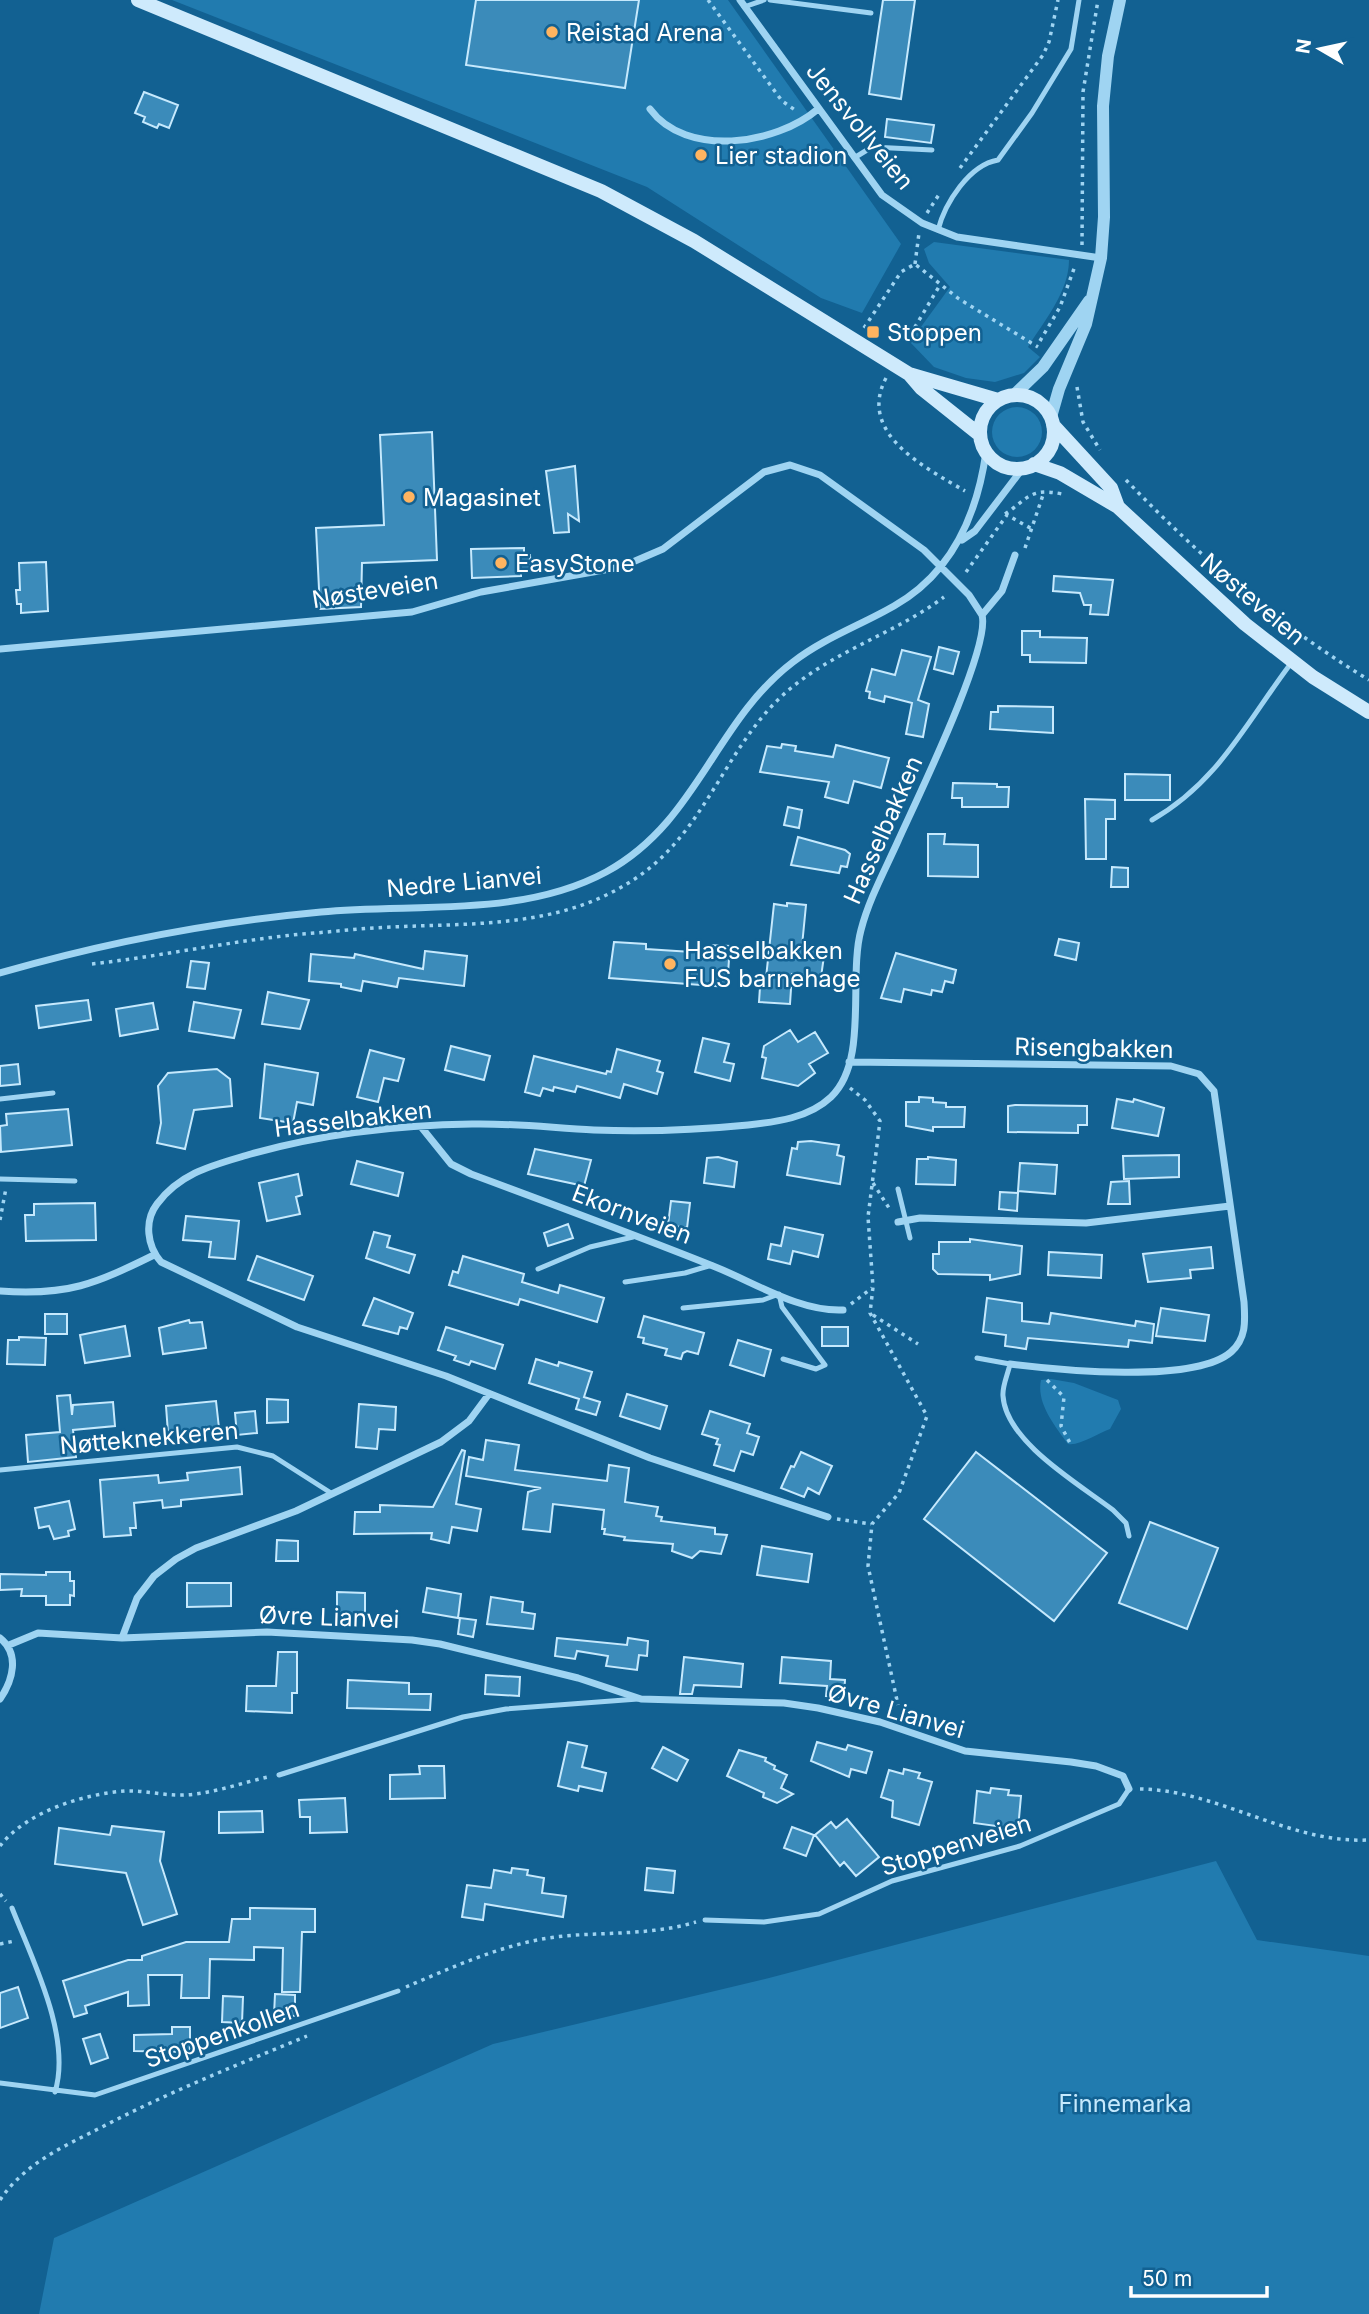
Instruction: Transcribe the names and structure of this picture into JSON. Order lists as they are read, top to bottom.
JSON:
{
  "streets": {
    "main road": ["Nøsteveien"],
    "street": [
      "Jensvollveien",
      "Hasselbakken",
      "Nedre Lianvei",
      "Risengbakken",
      "Ekornveien",
      "Øvre Lianvei"
    ],
    "lane": ["Nøtteknekkeren", "Stoppenveien", "Stoppenkollen"]
  },
  "crossings": [
    ["Nøsteveien", "Nedre Lianvei"],
    ["Hasselbakken", "Risengbakken"],
    ["Hasselbakken", "Ekornveien"],
    ["Øvre Lianvei", "Stoppenveien"]
  ],
  "parks": ["Finnemarka"],
  "places": {
    "other": [
      "Reistad Arena",
      "Lier stadion",
      "Magasinet",
      "EasyStone",
      "Hasselbakken FUS barnehage"
    ],
    "transit": ["Stoppen"]
  },
  "scale_bar": "50 m",
  "north": "left"
}
